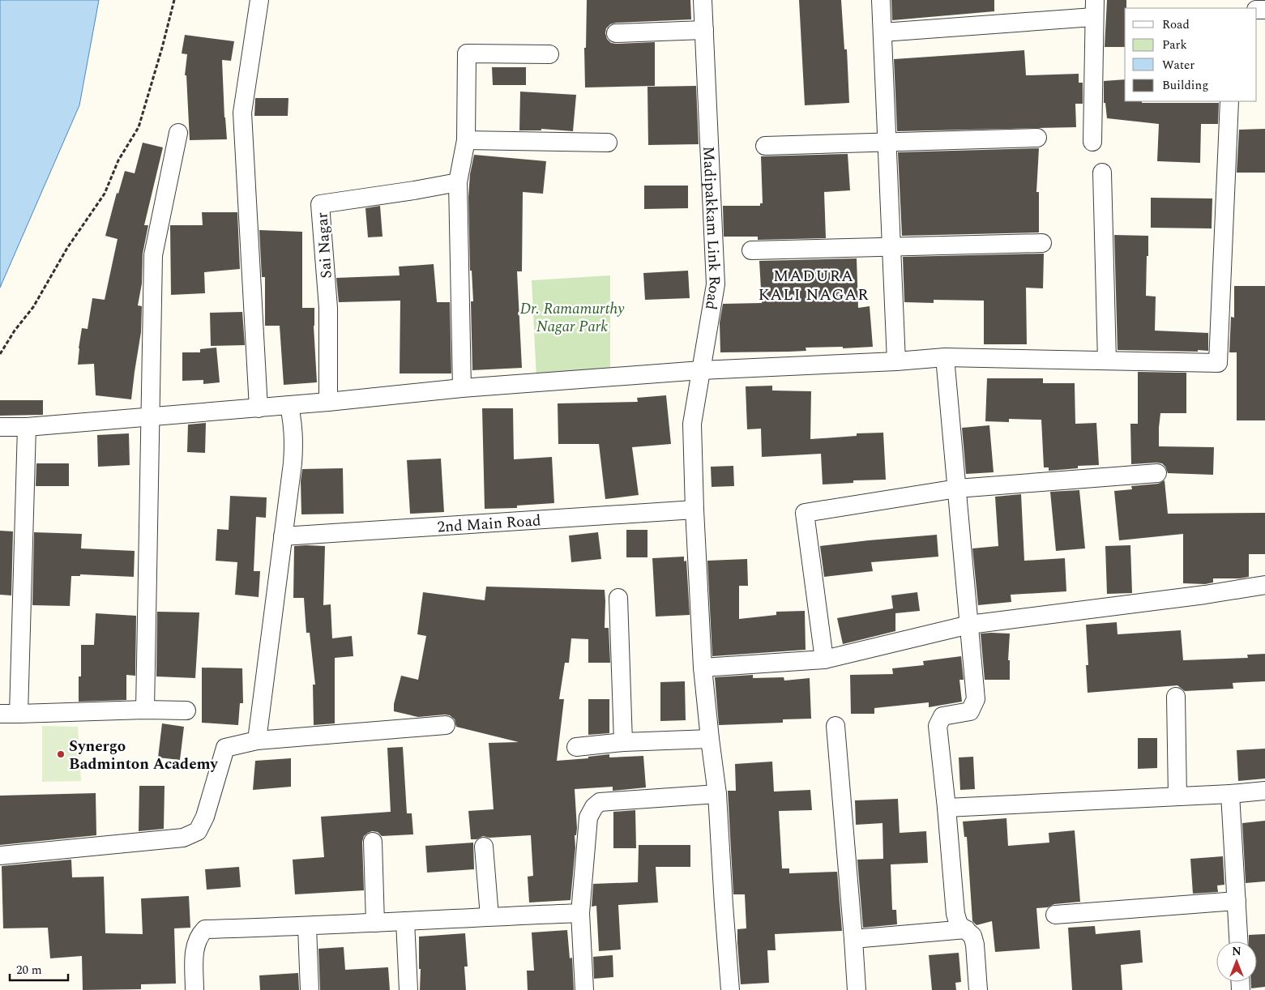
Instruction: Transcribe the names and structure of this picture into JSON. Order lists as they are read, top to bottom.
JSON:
{
  "streets": {
    "street": ["Madipakkam Link Road", "Sai Nagar", "2nd Main Road"]
  },
  "crossings": [
    ["Madipakkam Link Road", "2nd Main Road"]
  ],
  "districts": ["MADURA KALI NAGAR"],
  "parks": ["Dr. Ramamurthy Nagar Park"],
  "places": ["Synergo Badminton Academy"],
  "legend": [
    "Road",
    "Park",
    "Water",
    "Building"
  ],
  "scale_bar": "20 m",
  "north": "top"
}
